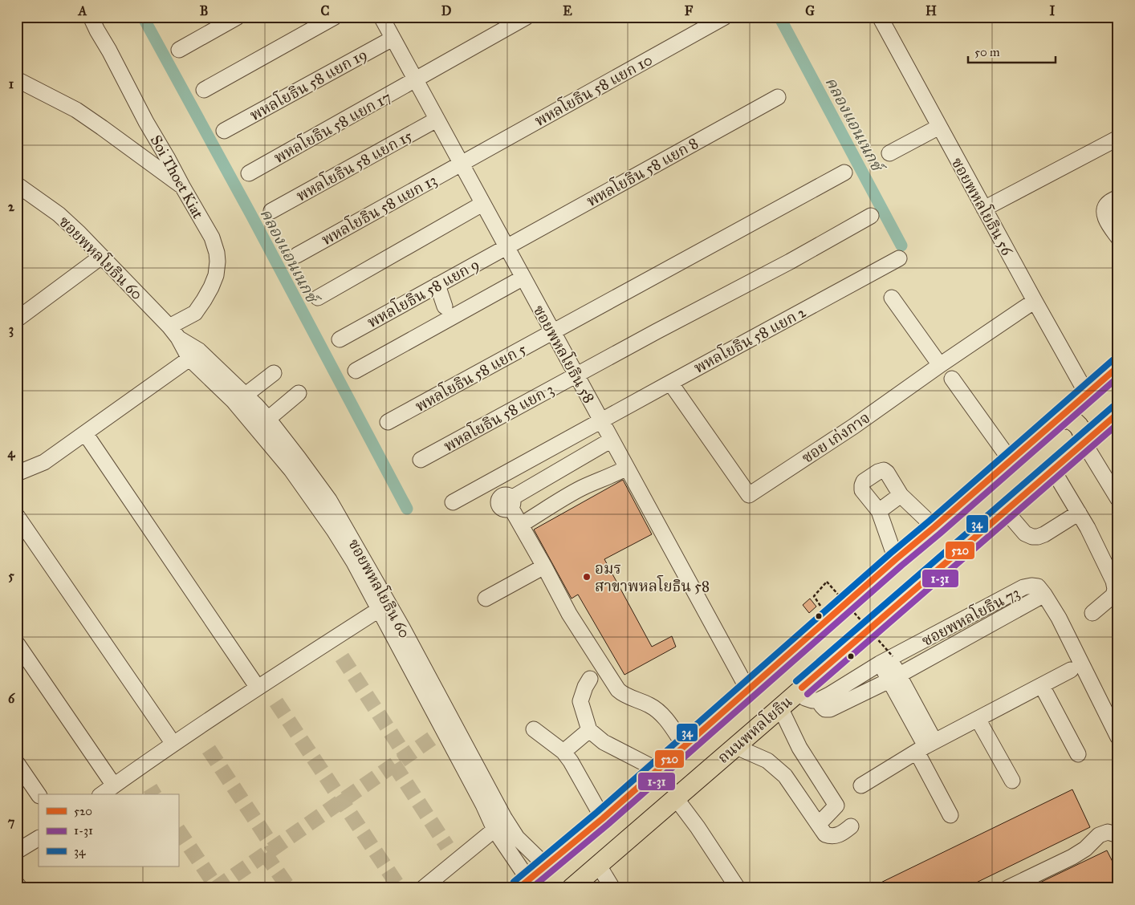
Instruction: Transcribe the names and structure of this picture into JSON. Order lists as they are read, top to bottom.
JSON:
{
  "streets": {
    "main road": ["ถนนพหลโยธิน"],
    "street": [
      "พหลโยธิน 58 แยก 19",
      "พหลโยธิน 58 แยก 10",
      "พหลโยธิน 58 แยก 17",
      "พหลโยธิน 58 แยก 15",
      "พหลโยธิน 58 แยก 8",
      "Soi Thoet Kiat",
      "ซอยพหลโยธิน 56",
      "พหลโยธิน 58 แยก 13",
      "ซอยพหลโยธิน 60",
      "พหลโยธิน 58 แยก 9",
      "พหลโยธิน 58 แยก 2",
      "ซอยพหลโยธิน 58",
      "พหลโยธิน 58 แยก 5",
      "พหลโยธิน 58 แยก 3",
      "ซอย เก่งกาจ",
      "ซอยพหลโยธิน 73"
    ]
  },
  "crossings": [
    ["พหลโยธิน 58 แยก 19", "ซอยพหลโยธิน 58"],
    ["พหลโยธิน 58 แยก 10", "พหลโยธิน 58 แยก 13"],
    ["พหลโยธิน 58 แยก 10", "ซอยพหลโยธิน 58"],
    ["พหลโยธิน 58 แยก 17", "ซอยพหลโยธิน 58"],
    ["พหลโยธิน 58 แยก 15", "ซอยพหลโยธิน 58"],
    ["พหลโยธิน 58 แยก 8", "พหลโยธิน 58 แยก 9"],
    ["พหลโยธิน 58 แยก 8", "ซอยพหลโยธิน 58"],
    ["Soi Thoet Kiat", "ซอยพหลโยธิน 60"],
    ["ซอยพหลโยธิน 56", "ซอย เก่งกาจ"],
    ["พหลโยธิน 58 แยก 13", "ซอยพหลโยธิน 58"],
    ["พหลโยธิน 58 แยก 9", "ซอยพหลโยธิน 58"],
    ["พหลโยธิน 58 แยก 2", "ซอยพหลโยธิน 58"],
    ["พหลโยธิน 58 แยก 2", "ซอย เก่งกาจ"],
    ["ซอยพหลโยธิน 58", "พหลโยธิน 58 แยก 5"],
    ["ซอยพหลโยธิน 58", "พหลโยธิน 58 แยก 3"]
  ],
  "water": ["คลองแอนเนกซ์"],
  "places": ["อมร สาขาพหลโยธิน 58"],
  "lines": ["transit line 34", "transit line 520", "transit line 1-31"],
  "legend": ["520", "1-31", "34"],
  "scale_bar": "50 m",
  "grid": {
    "columns": [
      "A",
      "B",
      "C",
      "D",
      "E",
      "F",
      "G",
      "H",
      "I"
    ],
    "rows": [
      "1",
      "2",
      "3",
      "4",
      "5",
      "6",
      "7"
    ]
  }
}
